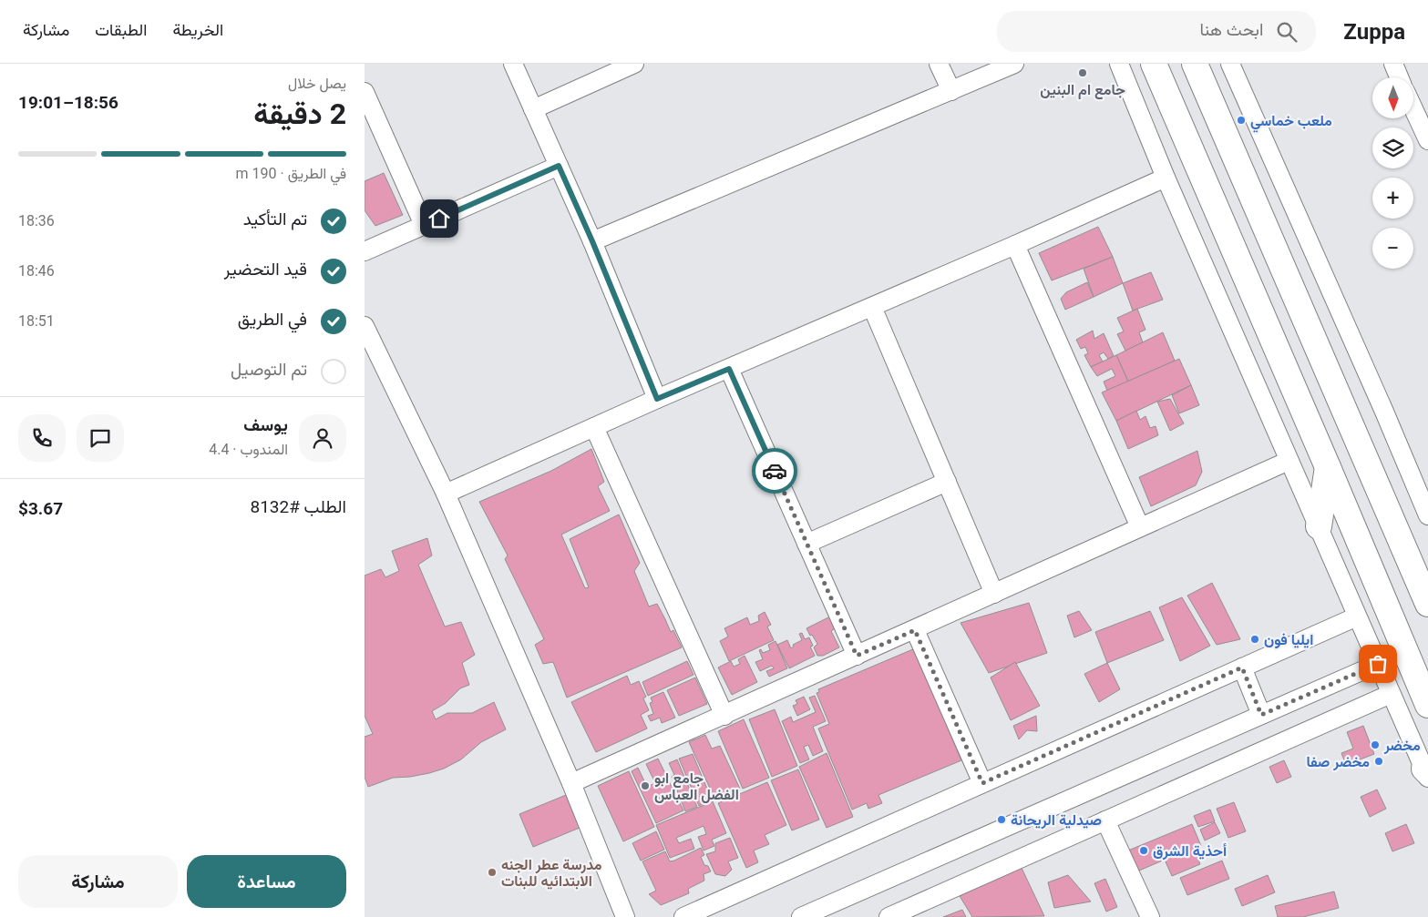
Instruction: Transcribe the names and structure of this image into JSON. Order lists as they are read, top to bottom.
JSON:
{
  "places": [
    "جامع ام البنين",
    "ملعب خماسي",
    "ايليا فون",
    "مخضر",
    "مخضر صفا",
    "جامع ابو الفضل العباس",
    "صيدلية الريحانة",
    "أحذية الشرق",
    "مدرسة عطر الجنه الابتدائيه للبنات"
  ],
  "north": "bottom",
  "page": {
    "header": "Zuppa",
    "search": "ابحث هنا",
    "nav": ["الخريطة", "الطبقات", "مشاركة"],
    "heading": ["2 دقيقة", "يصل خلال", "18:56–19:01"],
    "panel": [
      "يوسف",
      "المندوب · 4.4",
      "الطلب #8132",
      "$3.67"
    ],
    "map_buttons": ["+", "−"],
    "bar": "في الطريق · 190 m",
    "list": [
      ["تم التأكيد", "18:36"],
      ["قيد التحضير", "18:46"],
      ["في الطريق", "18:51"],
      "تم التوصيل"
    ],
    "buttons": ["مساعدة", "مشاركة"]
  }
}
